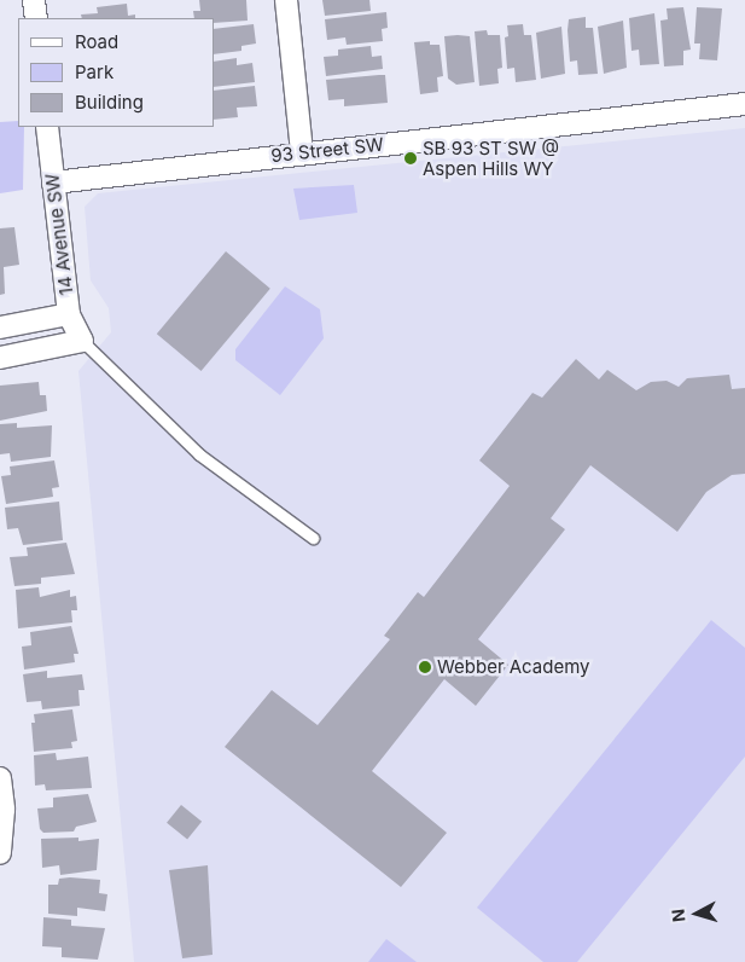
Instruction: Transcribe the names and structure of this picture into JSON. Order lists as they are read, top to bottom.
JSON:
{
  "streets": {
    "street": ["93 Street SW", "14 Avenue SW"]
  },
  "crossings": [
    ["93 Street SW", "14 Avenue SW"]
  ],
  "places": ["SB 93 ST SW @ Aspen Hills WY", "Webber Academy"],
  "legend": ["Road", "Park", "Building"],
  "north": "left"
}
